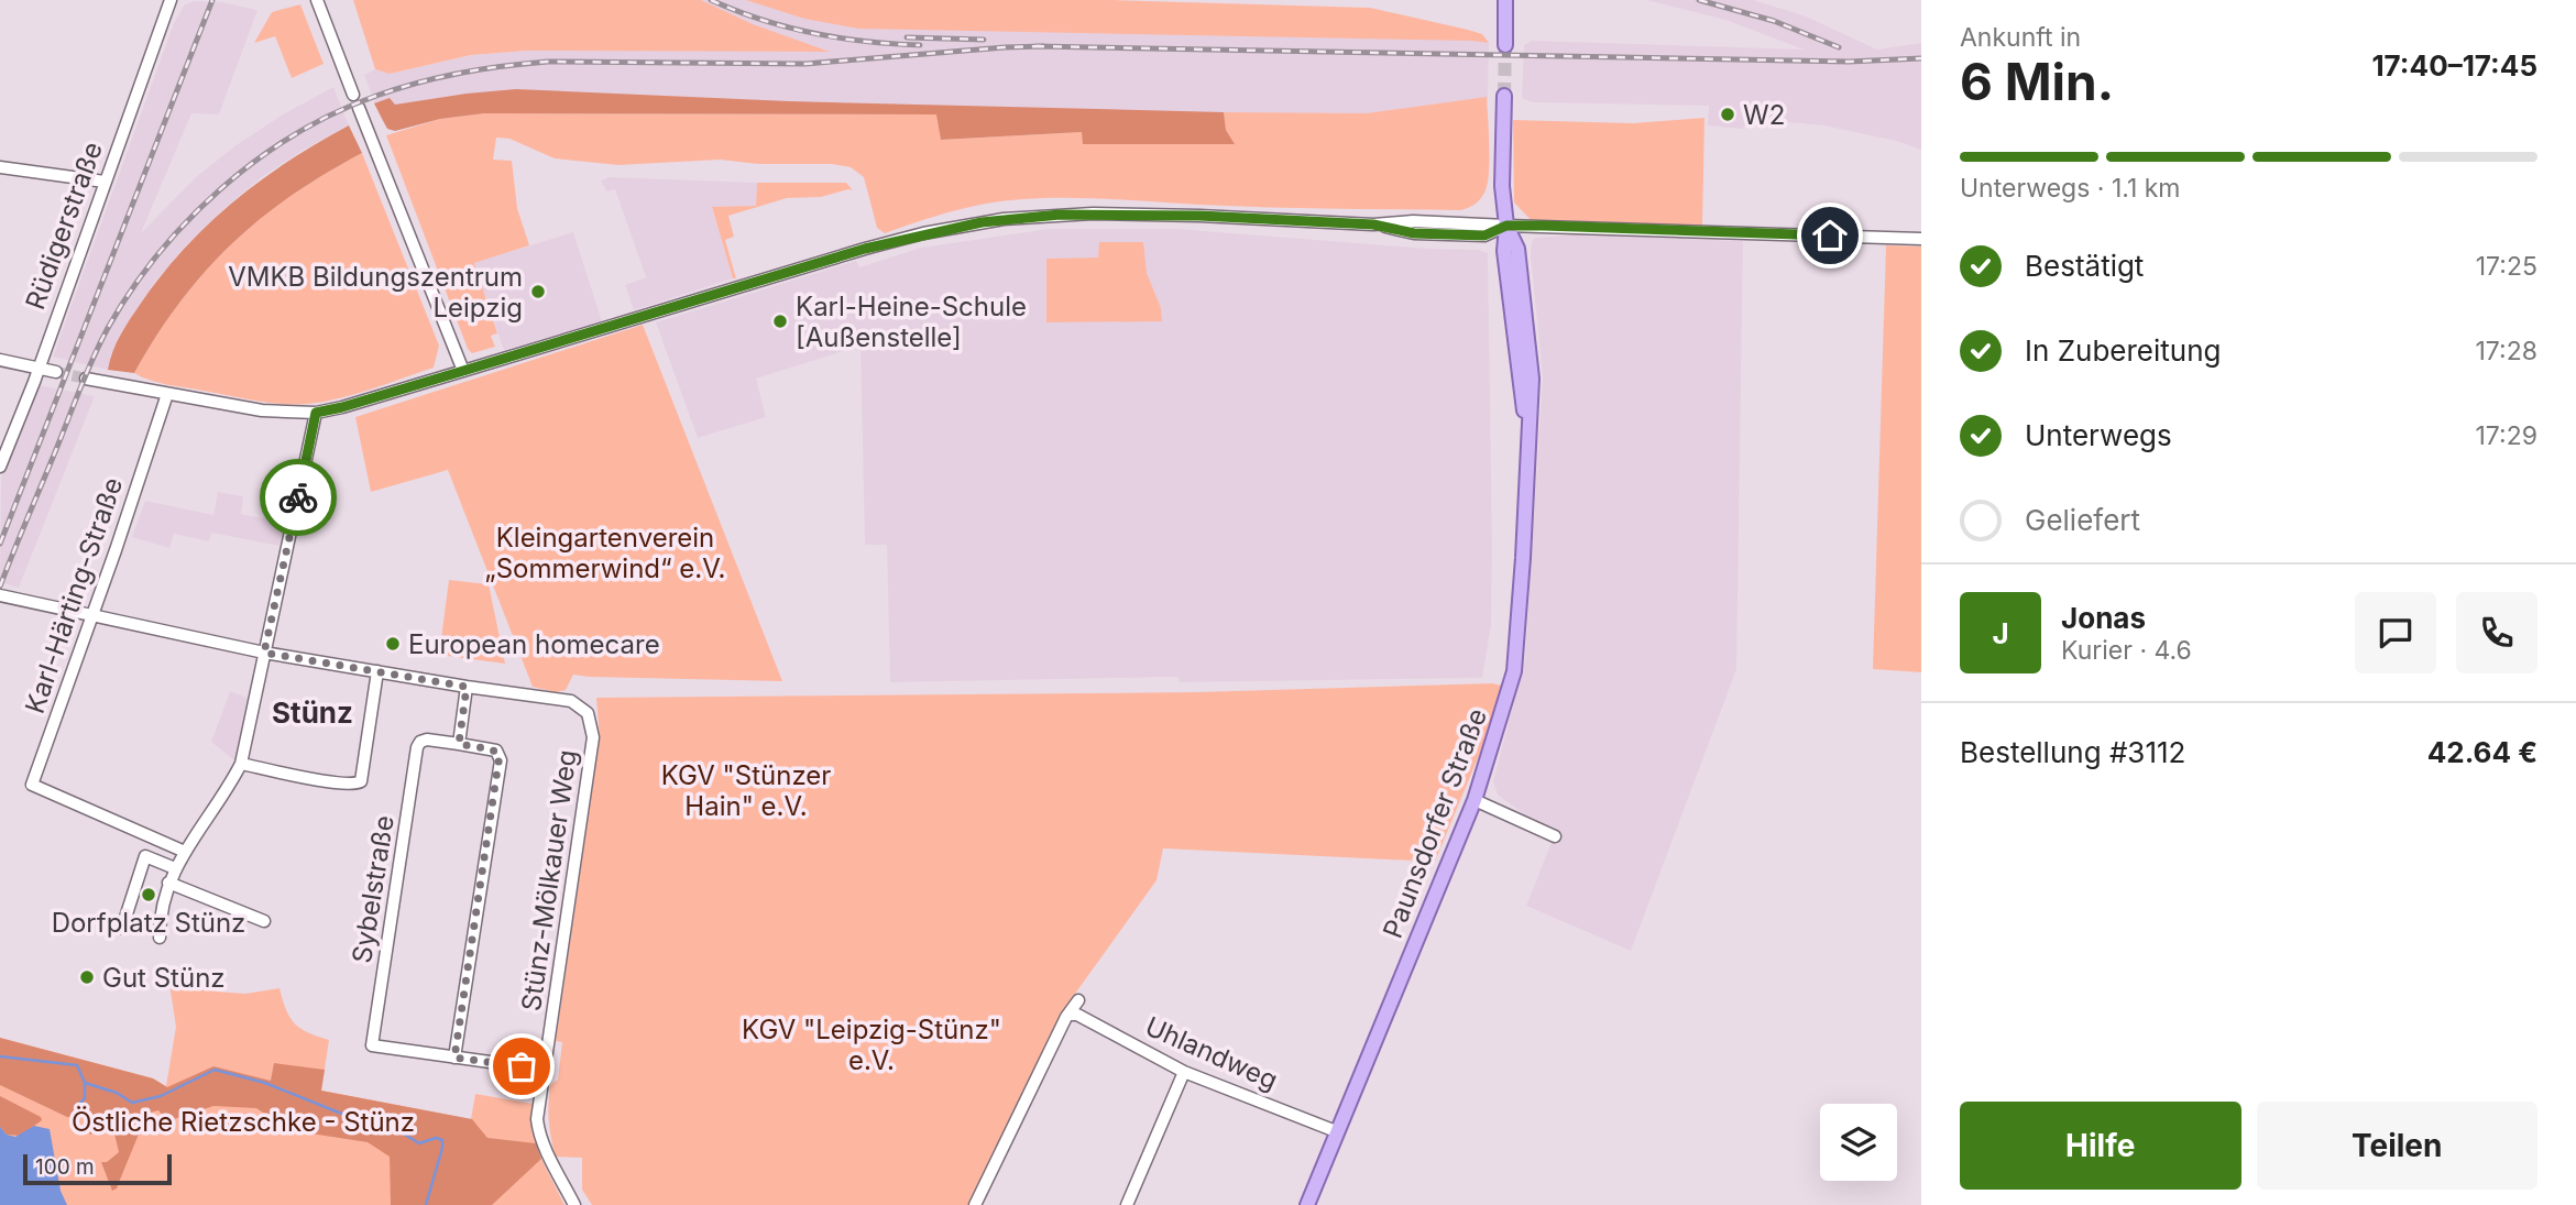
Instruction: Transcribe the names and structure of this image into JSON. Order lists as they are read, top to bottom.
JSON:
{
  "streets": {
    "main road": ["Paunsdorfer Straße"],
    "street": [
      "Rüdigerstraße",
      "Karl-Härting-Straße",
      "Stünz-Mölkauer Weg",
      "Sybelstraße",
      "Uhlandweg"
    ]
  },
  "crossings": [
    ["Paunsdorfer Straße", "Uhlandweg"]
  ],
  "districts": ["Stünz"],
  "parks": [
    "Kleingartenverein „Sommerwind“ e.V.",
    "KGV \"Stünzer Hain\" e.V.",
    "KGV \"Leipzig-Stünz\" e.V.",
    "Östliche Rietzschke - Stünz"
  ],
  "places": [
    "W2",
    "VMKB Bildungszentrum Leipzig",
    "Karl-Heine-Schule [Außenstelle]",
    "European homecare",
    "Dorfplatz Stünz",
    "Gut Stünz"
  ],
  "scale_bar": "100 m",
  "page": {
    "heading": ["6 Min.", "Ankunft in", "17:40–17:45"],
    "panel": [
      "Jonas",
      "Kurier · 4.6",
      "Bestellung #3112",
      "42.64 €"
    ],
    "bar": "Unterwegs · 1.1 km",
    "list": [
      ["Bestätigt", "17:25"],
      ["In Zubereitung", "17:28"],
      ["Unterwegs", "17:29"],
      "Geliefert"
    ],
    "round": "J",
    "buttons": ["Hilfe", "Teilen"],
    "scale": "100 m"
  }
}
